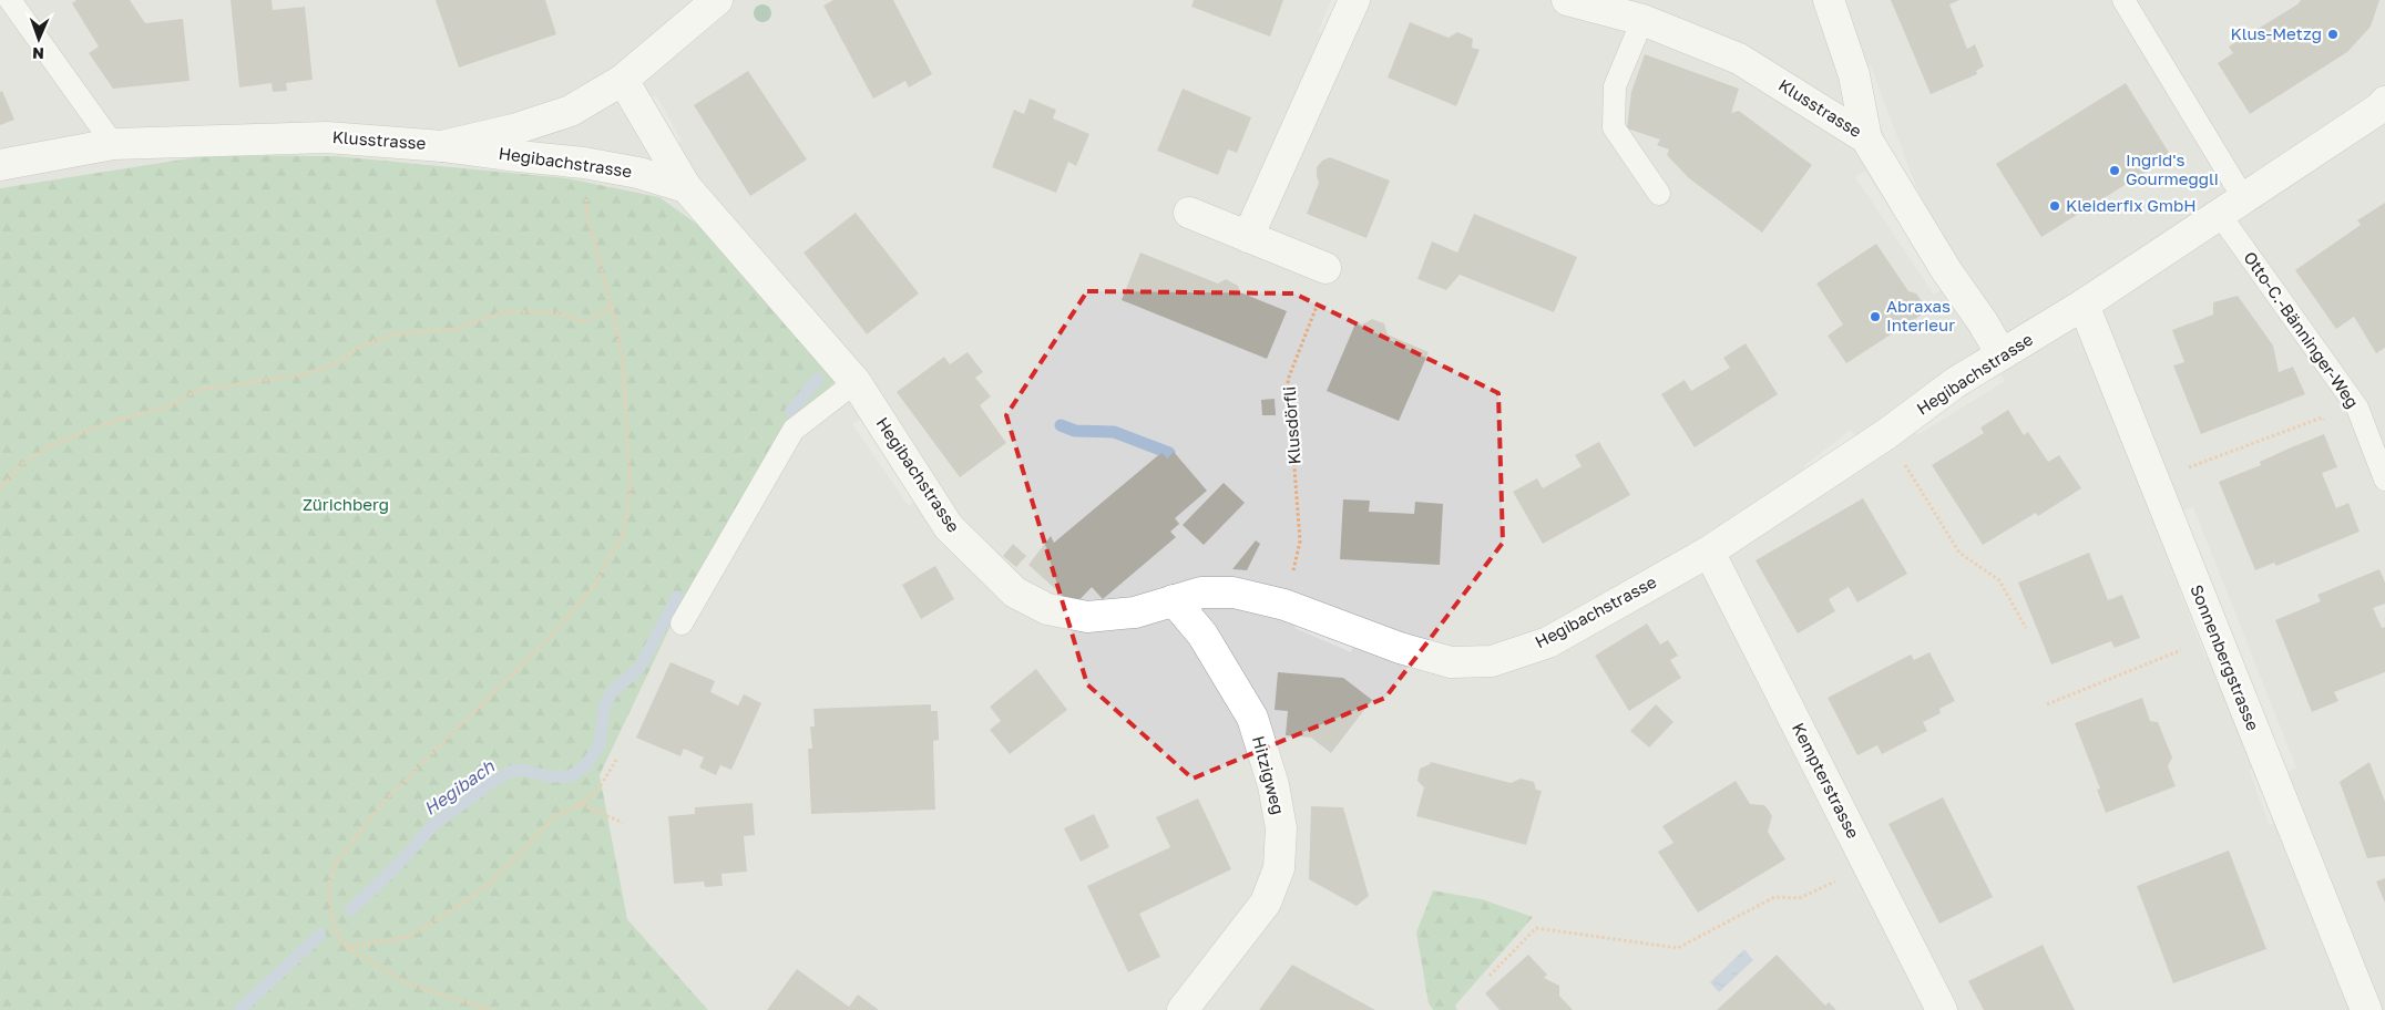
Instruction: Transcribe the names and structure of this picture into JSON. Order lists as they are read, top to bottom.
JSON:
{
  "streets": {
    "street": [
      "Klusstrasse",
      "Hegibachstrasse",
      "Sonnenbergstrasse",
      "Hitzigweg",
      "Kempterstrasse"
    ],
    "lane": ["Otto-C.-Bänninger-Weg"],
    "path": ["Klusdörfli"]
  },
  "crossings": [
    ["Klusstrasse", "Hegibachstrasse"],
    ["Hegibachstrasse", "Otto-C.-Bänninger-Weg"],
    ["Hegibachstrasse", "Klusdörfli"],
    ["Hegibachstrasse", "Sonnenbergstrasse"],
    ["Hegibachstrasse", "Hitzigweg"],
    ["Hegibachstrasse", "Kempterstrasse"]
  ],
  "water": ["Hegibach"],
  "parks": ["Zürichberg"],
  "places": [
    "Klus-Metzg",
    "Ingrid's Gourmeggli",
    "Kleiderfix GmbH",
    "Abraxas Interieur"
  ],
  "north": "bottom"
}
